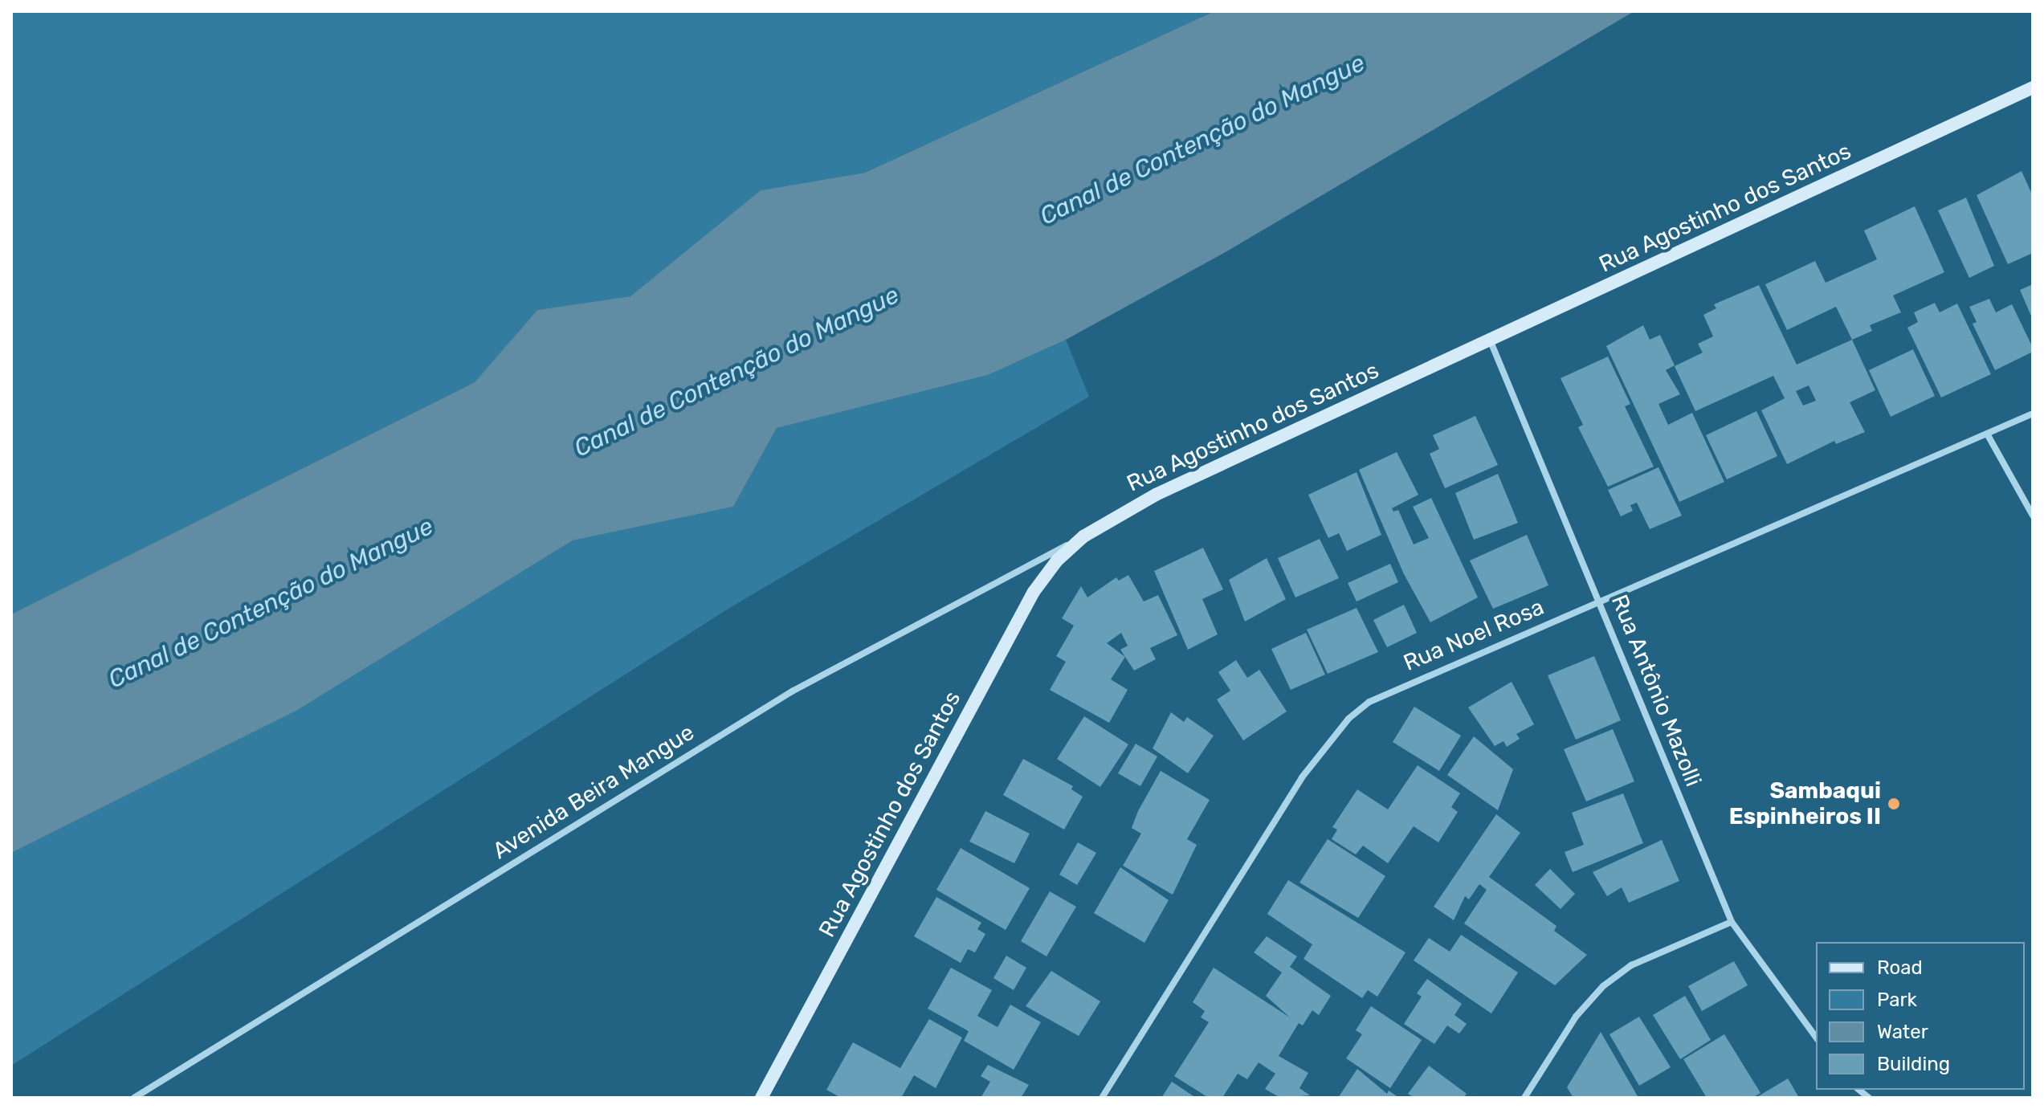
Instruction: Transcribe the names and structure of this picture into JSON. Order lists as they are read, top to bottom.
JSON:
{
  "streets": {
    "street": [
      "Rua Agostinho dos Santos",
      "Rua Noel Rosa",
      "Rua Antônio Mazolli",
      "Avenida Beira Mangue"
    ]
  },
  "crossings": [
    ["Rua Agostinho dos Santos", "Rua Antônio Mazolli"],
    ["Rua Agostinho dos Santos", "Avenida Beira Mangue"],
    ["Rua Noel Rosa", "Rua Antônio Mazolli"]
  ],
  "water": ["Canal de Contenção do Mangue"],
  "places": ["Sambaqui Espinheiros II"],
  "legend": [
    "Road",
    "Park",
    "Water",
    "Building"
  ]
}
